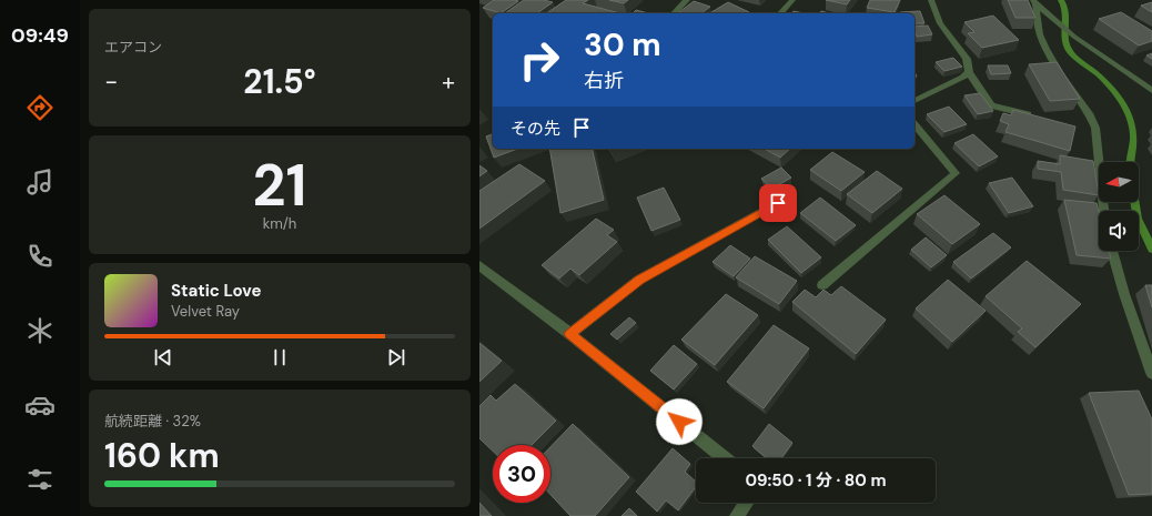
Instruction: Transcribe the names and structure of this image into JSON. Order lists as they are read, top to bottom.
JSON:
{
  "north": "left",
  "page": {
    "tabs": "09:49",
    "tile": [
      "エアコン",
      ["21", "km/h"],
      ["航続距離 · 32%", "160 km"]
    ],
    "turn": ["30 m", "右折"],
    "heat": ["−", "21.5°", "+"],
    "then": "その先",
    "song": ["Static Love", "Velvet Ray"],
    "limit": "30",
    "trip": "09:50 · 1 分 · 80 m"
  }
}
